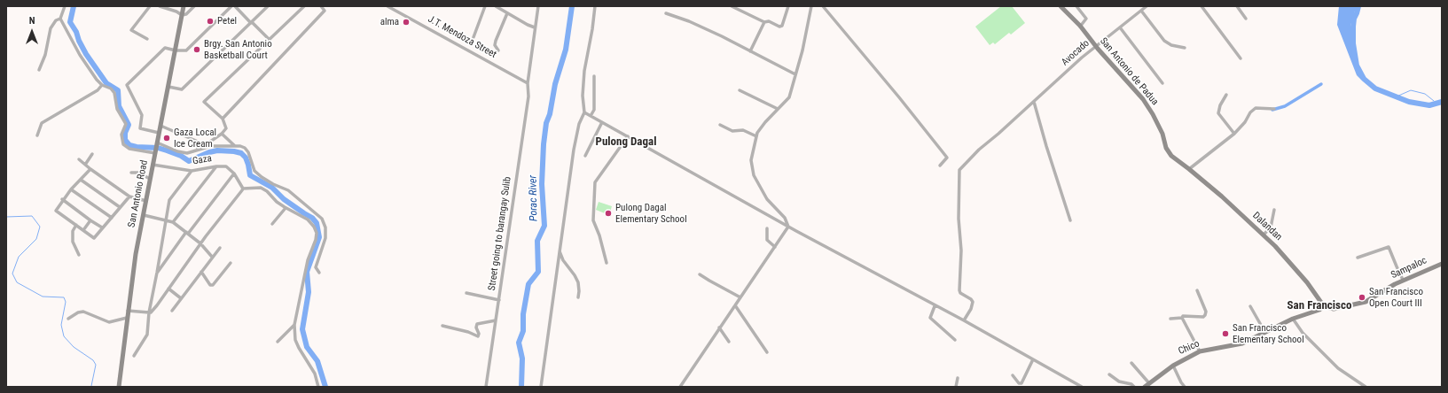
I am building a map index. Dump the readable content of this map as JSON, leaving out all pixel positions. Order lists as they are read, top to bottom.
{
  "streets": {
    "street": [
      "J.T. Mendoza Street",
      "Avocado",
      "San Antonio de Padua",
      "Gaza",
      "San Antonio Road",
      "Dalandan",
      "Street going to barangay Sulib",
      "Sampaloc",
      "Chico"
    ]
  },
  "crossings": [
    ["J.T. Mendoza Street", "Street going to barangay Sulib"],
    ["Avocado", "San Antonio de Padua"],
    ["San Antonio de Padua", "Dalandan"],
    ["Gaza", "San Antonio Road"],
    ["Dalandan", "Sampaloc"],
    ["Dalandan", "Chico"],
    ["Sampaloc", "Chico"]
  ],
  "districts": ["Pulong Dagal", "San Francisco"],
  "water": ["Porac River"],
  "places": [
    "Petel",
    "alma",
    "Brgy. San Antonio Basketball Court",
    "Gaza Local Ice Cream",
    "Pulong Dagal Elementary School",
    "San Francisco Open Court III",
    "San Francisco Elementary School"
  ],
  "north": "top"
}
